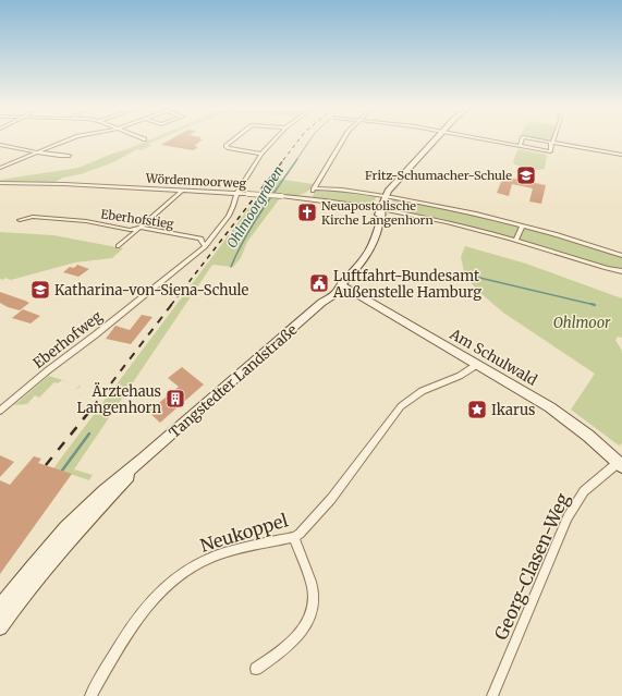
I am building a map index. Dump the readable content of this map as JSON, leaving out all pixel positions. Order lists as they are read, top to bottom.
{
  "streets": {
    "street": [
      "Wördenmoorweg",
      "Eberhofstieg",
      "Eberhofweg",
      "Am Schulwald",
      "Tangstedter Landstraße",
      "Neukoppel",
      "Georg-Clasen-Weg"
    ]
  },
  "crossings": [
    ["Wördenmoorweg", "Eberhofweg"],
    ["Wördenmoorweg", "Tangstedter Landstraße"],
    ["Eberhofstieg", "Eberhofweg"],
    ["Am Schulwald", "Tangstedter Landstraße"],
    ["Am Schulwald", "Neukoppel"],
    ["Am Schulwald", "Georg-Clasen-Weg"]
  ],
  "water": ["Ohlmoorgraben"],
  "parks": ["Ohlmoor"],
  "places": {
    "school or university": ["Fritz-Schumacher-Schule", "Katharina-von-Siena-Schule"],
    "church": ["Neuapostolische Kirche Langenhorn"],
    "public building": ["Luftfahrt-Bundesamt Außenstelle Hamburg"],
    "building": ["Ärztehaus Langenhorn"],
    "place": ["Ikarus"]
  }
}
